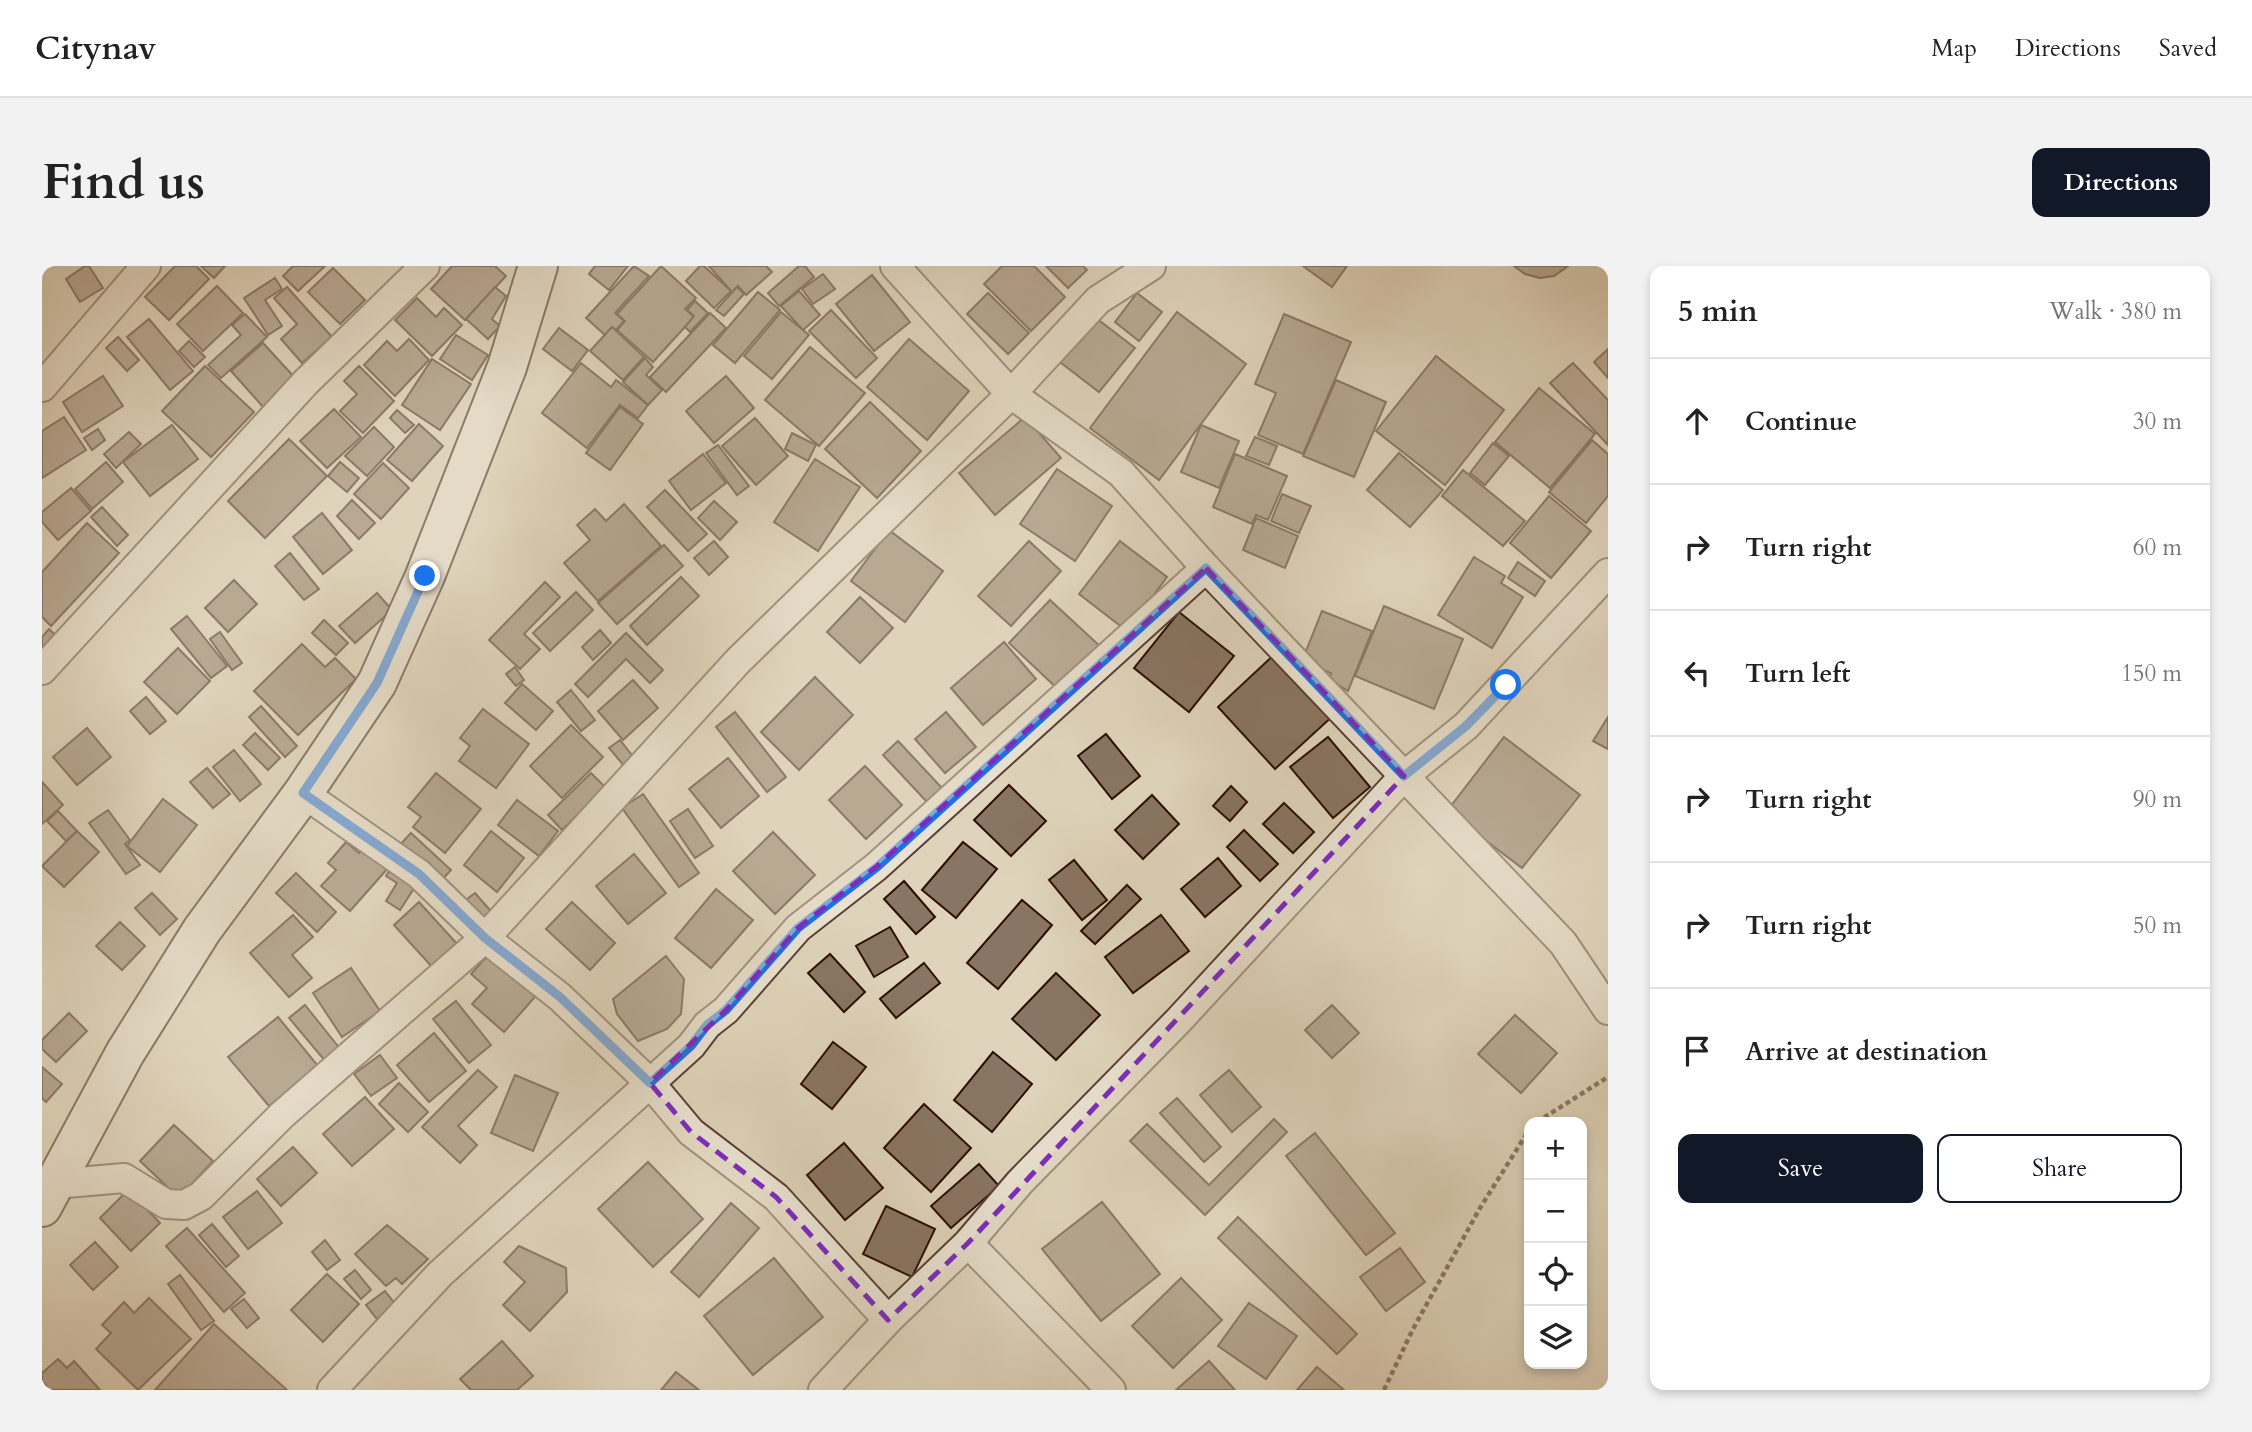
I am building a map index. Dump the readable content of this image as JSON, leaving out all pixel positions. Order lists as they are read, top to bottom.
{
  "page": {
    "header": "Citynav",
    "nav": ["Map", "Directions", "Saved"],
    "buttons": [
      "Directions",
      ["Save", "Share"]
    ],
    "title": "Find us",
    "heading": ["5 min", "Walk · 380 m"],
    "list": [
      ["Continue", "30 m"],
      ["Turn right", "60 m"],
      ["Turn left", "150 m"],
      ["Turn right", "90 m"],
      ["Turn right", "50 m"],
      "Arrive at destination"
    ],
    "map_buttons": ["+", "−"]
  }
}
